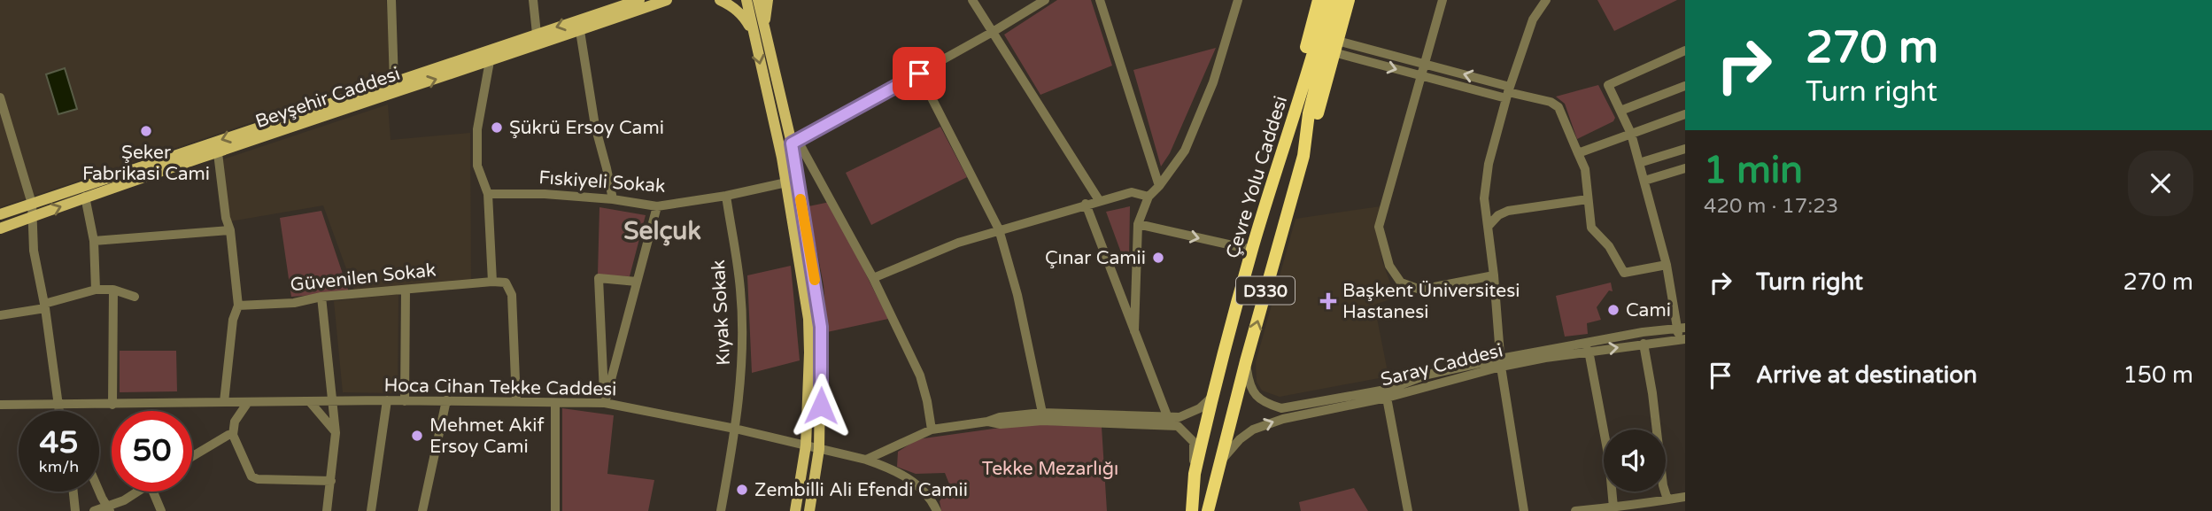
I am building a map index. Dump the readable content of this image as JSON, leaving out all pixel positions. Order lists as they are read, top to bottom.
{
  "streets": {
    "highway": ["Çevre Yolu Caddesi", "D330"],
    "main road": ["Beyşehir Caddesi"],
    "street": [
      "Fıskiyeli Sokak",
      "Güvenilen Sokak",
      "Kıyak Sokak",
      "Saray Caddesi",
      "Hoca Cihan Tekke Caddesi"
    ]
  },
  "crossings": [
    ["Çevre Yolu Caddesi", "D330"],
    ["Çevre Yolu Caddesi", "Saray Caddesi"],
    ["Fıskiyeli Sokak", "Kıyak Sokak"],
    ["Kıyak Sokak", "Hoca Cihan Tekke Caddesi"]
  ],
  "districts": ["Selçuk"],
  "parks": ["Tekke Mezarlığı"],
  "places": {
    "other": [
      "Şükrü Ersoy Cami",
      "Şeker Fabrikasi Cami",
      "Çınar Camii",
      "Cami",
      "Mehmet Akif Ersoy Cami",
      "Zembilli Ali Efendi Camii"
    ],
    "health": ["Başkent Üniversitesi Hastanesi"]
  },
  "page": {
    "turn": ["270 m", "Turn right"],
    "heading": ["1 min", "420 m · 17:23"],
    "list": [
      {
        "name": "Turn right",
        "value": "270 m"
      },
      {
        "name": "Arrive at destination",
        "value": "150 m"
      }
    ],
    "speed": "45 km/h",
    "limit": "50"
  }
}
